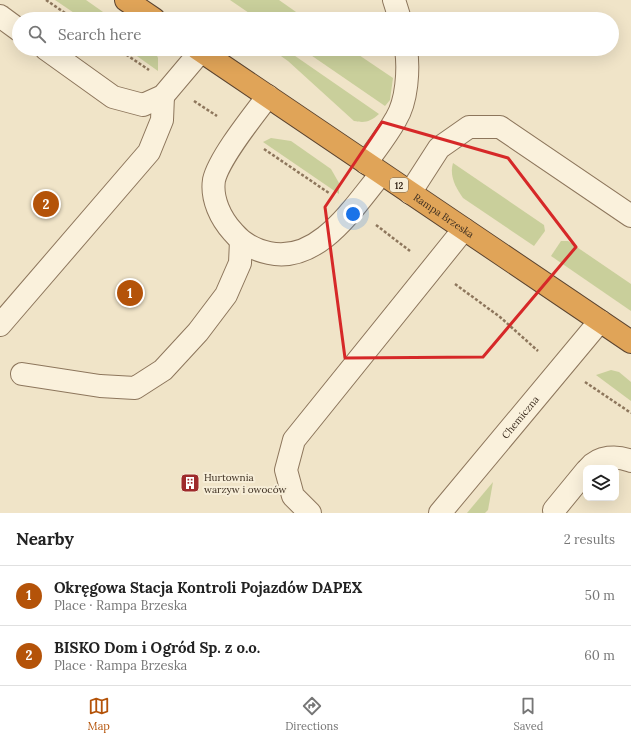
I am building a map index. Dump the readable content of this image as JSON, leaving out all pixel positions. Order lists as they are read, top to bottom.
{
  "streets": {
    "highway": ["12", "Rampa Brzeska"],
    "street": ["Chemiczna"]
  },
  "crossings": [
    ["Rampa Brzeska", "Chemiczna"]
  ],
  "places": {
    "building": ["Hurtownia warzyw i owoców"]
  },
  "page": {
    "search": "Search here",
    "pins": ["2", "1"],
    "heading": ["Nearby", "2 results"],
    "list": [
      {
        "mark": "1",
        "name": "Okręgowa Stacja Kontroli Pojazdów DAPEX",
        "note": "Place · Rampa Brzeska",
        "value": "50 m"
      },
      {
        "mark": "2",
        "name": "BISKO Dom i Ogród Sp. z o.o.",
        "note": "Place · Rampa Brzeska",
        "value": "60 m"
      }
    ],
    "nav": ["Map", "Directions", "Saved"]
  }
}
